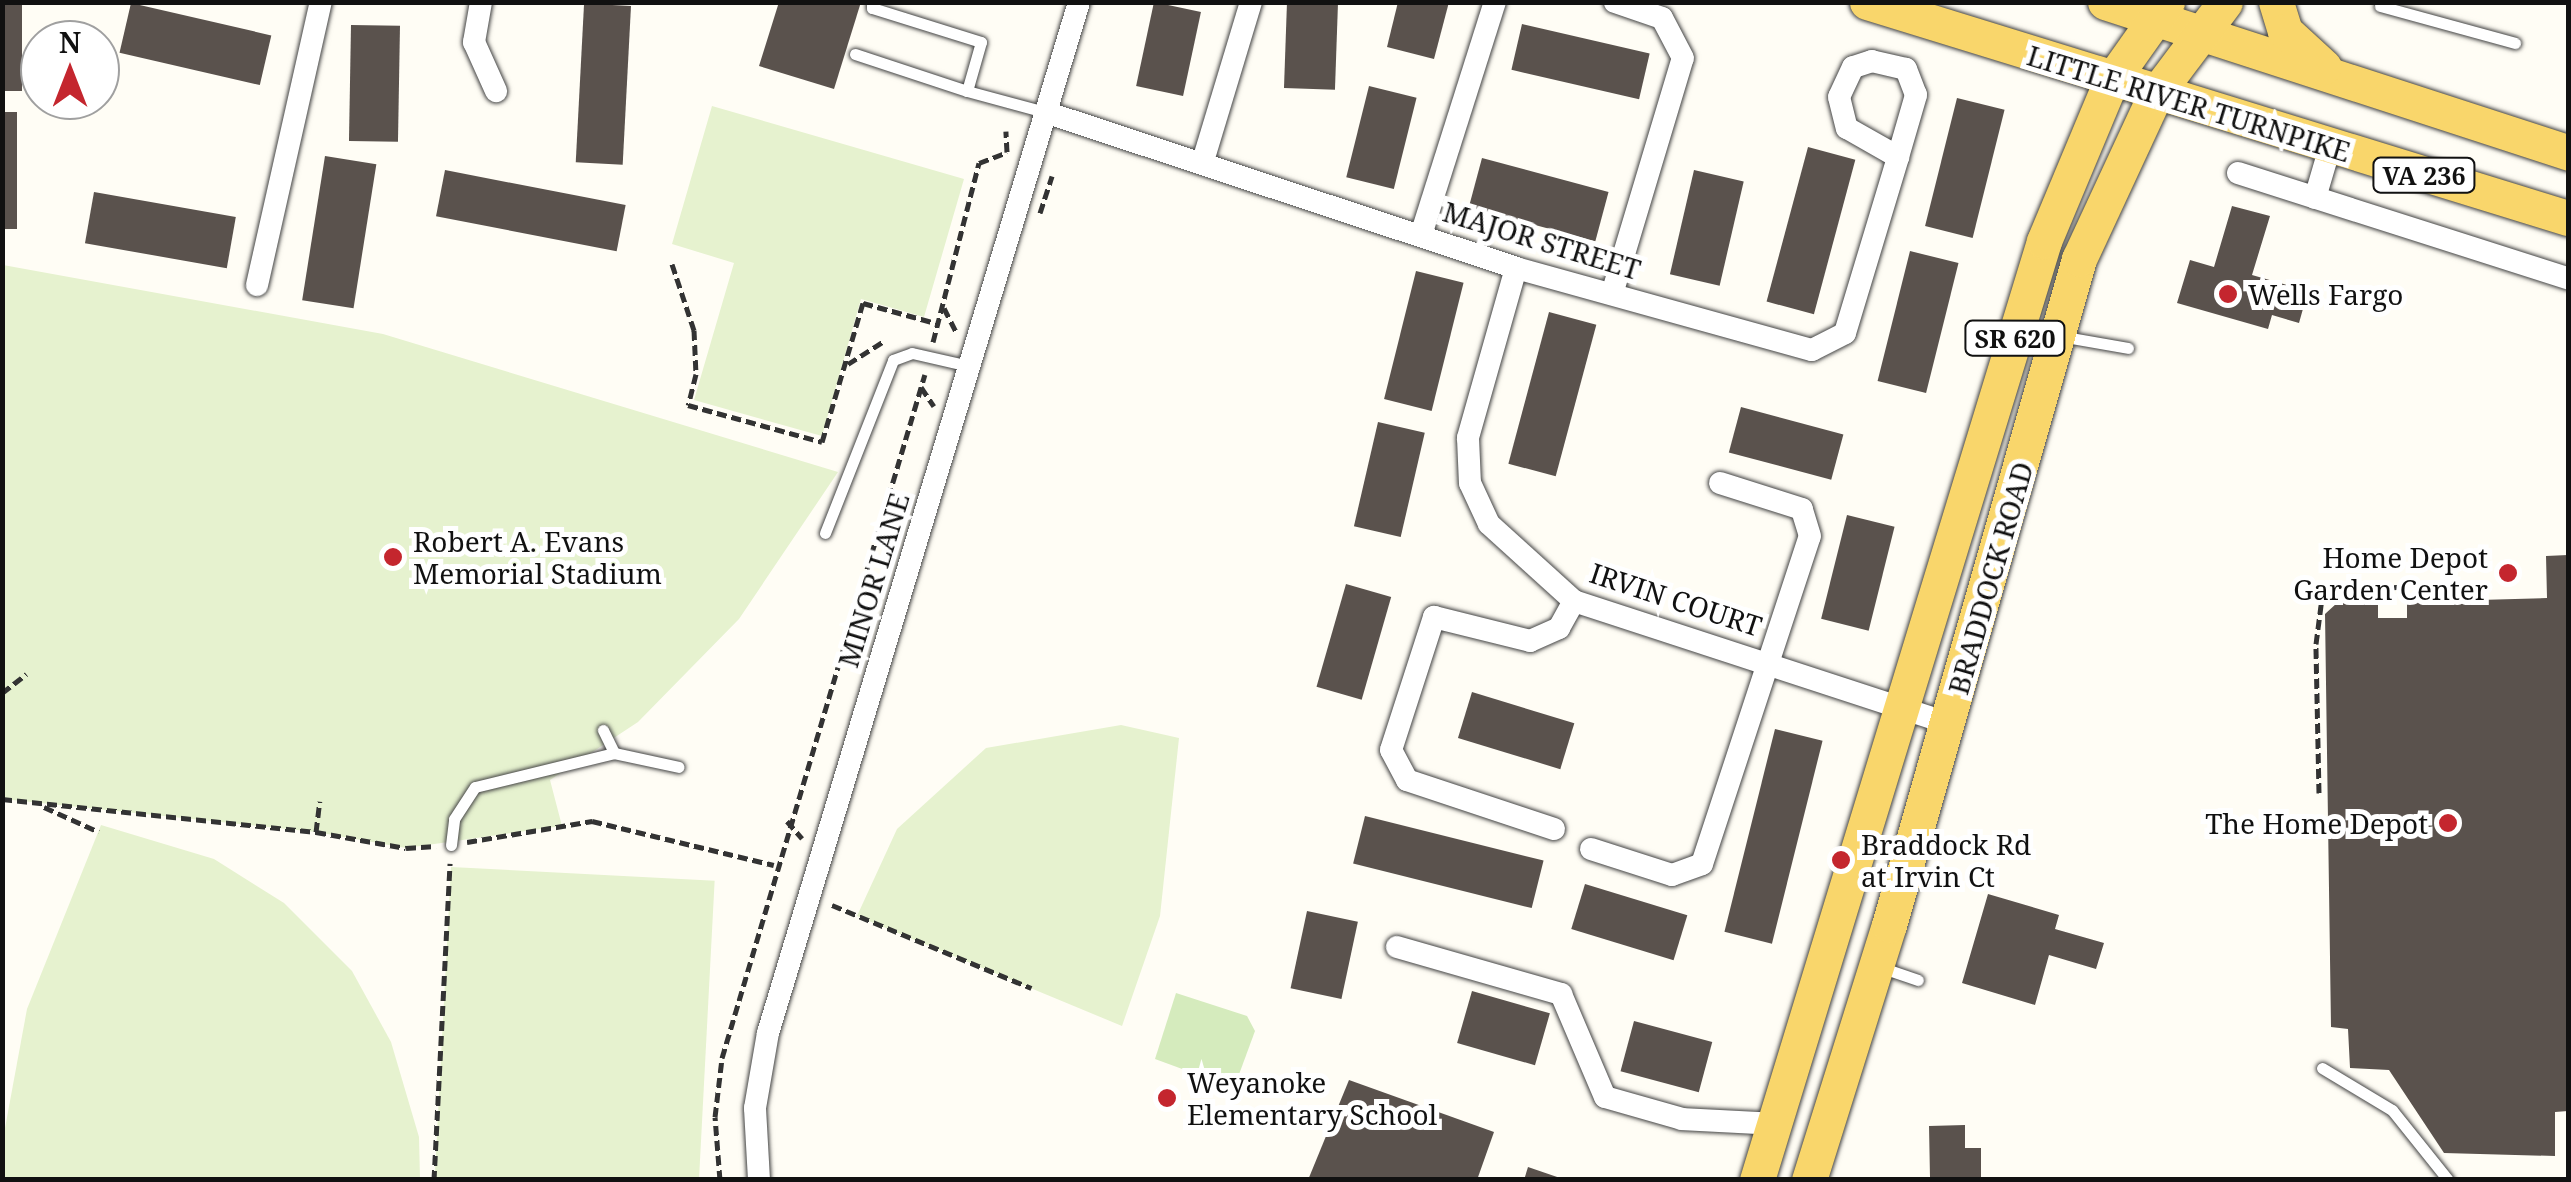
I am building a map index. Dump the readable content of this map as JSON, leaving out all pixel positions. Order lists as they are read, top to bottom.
{
  "streets": {
    "main road": [
      "LITTLE RIVER TURNPIKE",
      "VA 236",
      "SR 620",
      "BRADDOCK ROAD"
    ],
    "street": ["MAJOR STREET", "MINOR LANE", "IRVIN COURT"]
  },
  "crossings": [
    ["LITTLE RIVER TURNPIKE", "BRADDOCK ROAD"],
    ["VA 236", "BRADDOCK ROAD"],
    ["MAJOR STREET", "MINOR LANE"],
    ["MAJOR STREET", "IRVIN COURT"],
    ["BRADDOCK ROAD", "IRVIN COURT"]
  ],
  "places": [
    "Wells Fargo",
    "Robert A. Evans Memorial Stadium",
    "Home Depot Garden Center",
    "The Home Depot",
    "Braddock Rd at Irvin Ct",
    "Weyanoke Elementary School"
  ],
  "north": "top"
}
